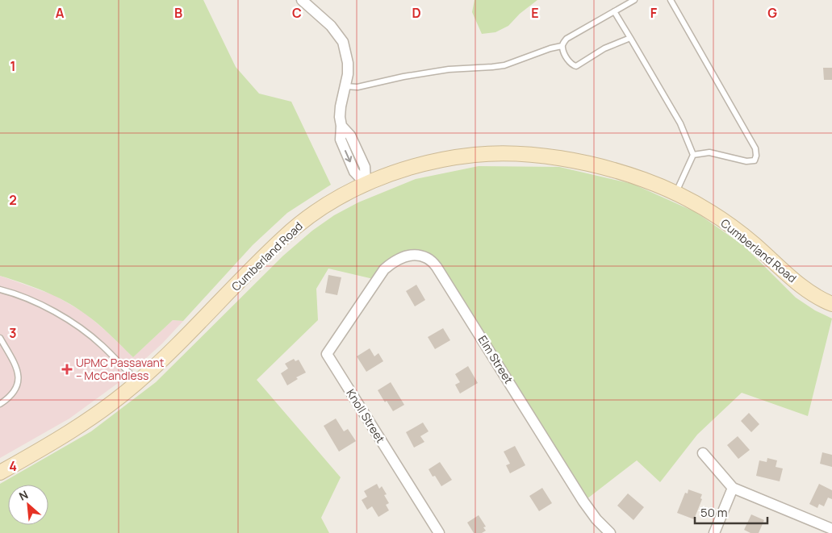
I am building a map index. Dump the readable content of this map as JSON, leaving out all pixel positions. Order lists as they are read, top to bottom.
{
  "streets": {
    "street": ["Cumberland Road", "Elm Street", "Knoll Street"]
  },
  "crossings": [
    ["Elm Street", "Knoll Street"]
  ],
  "places": {
    "health": ["UPMC Passavant – McCandless"]
  },
  "scale_bar": "50 m",
  "north": "top left",
  "grid": {
    "columns": [
      "A",
      "B",
      "C",
      "D",
      "E",
      "F",
      "G"
    ],
    "rows": [
      "1",
      "2",
      "3",
      "4"
    ]
  }
}
